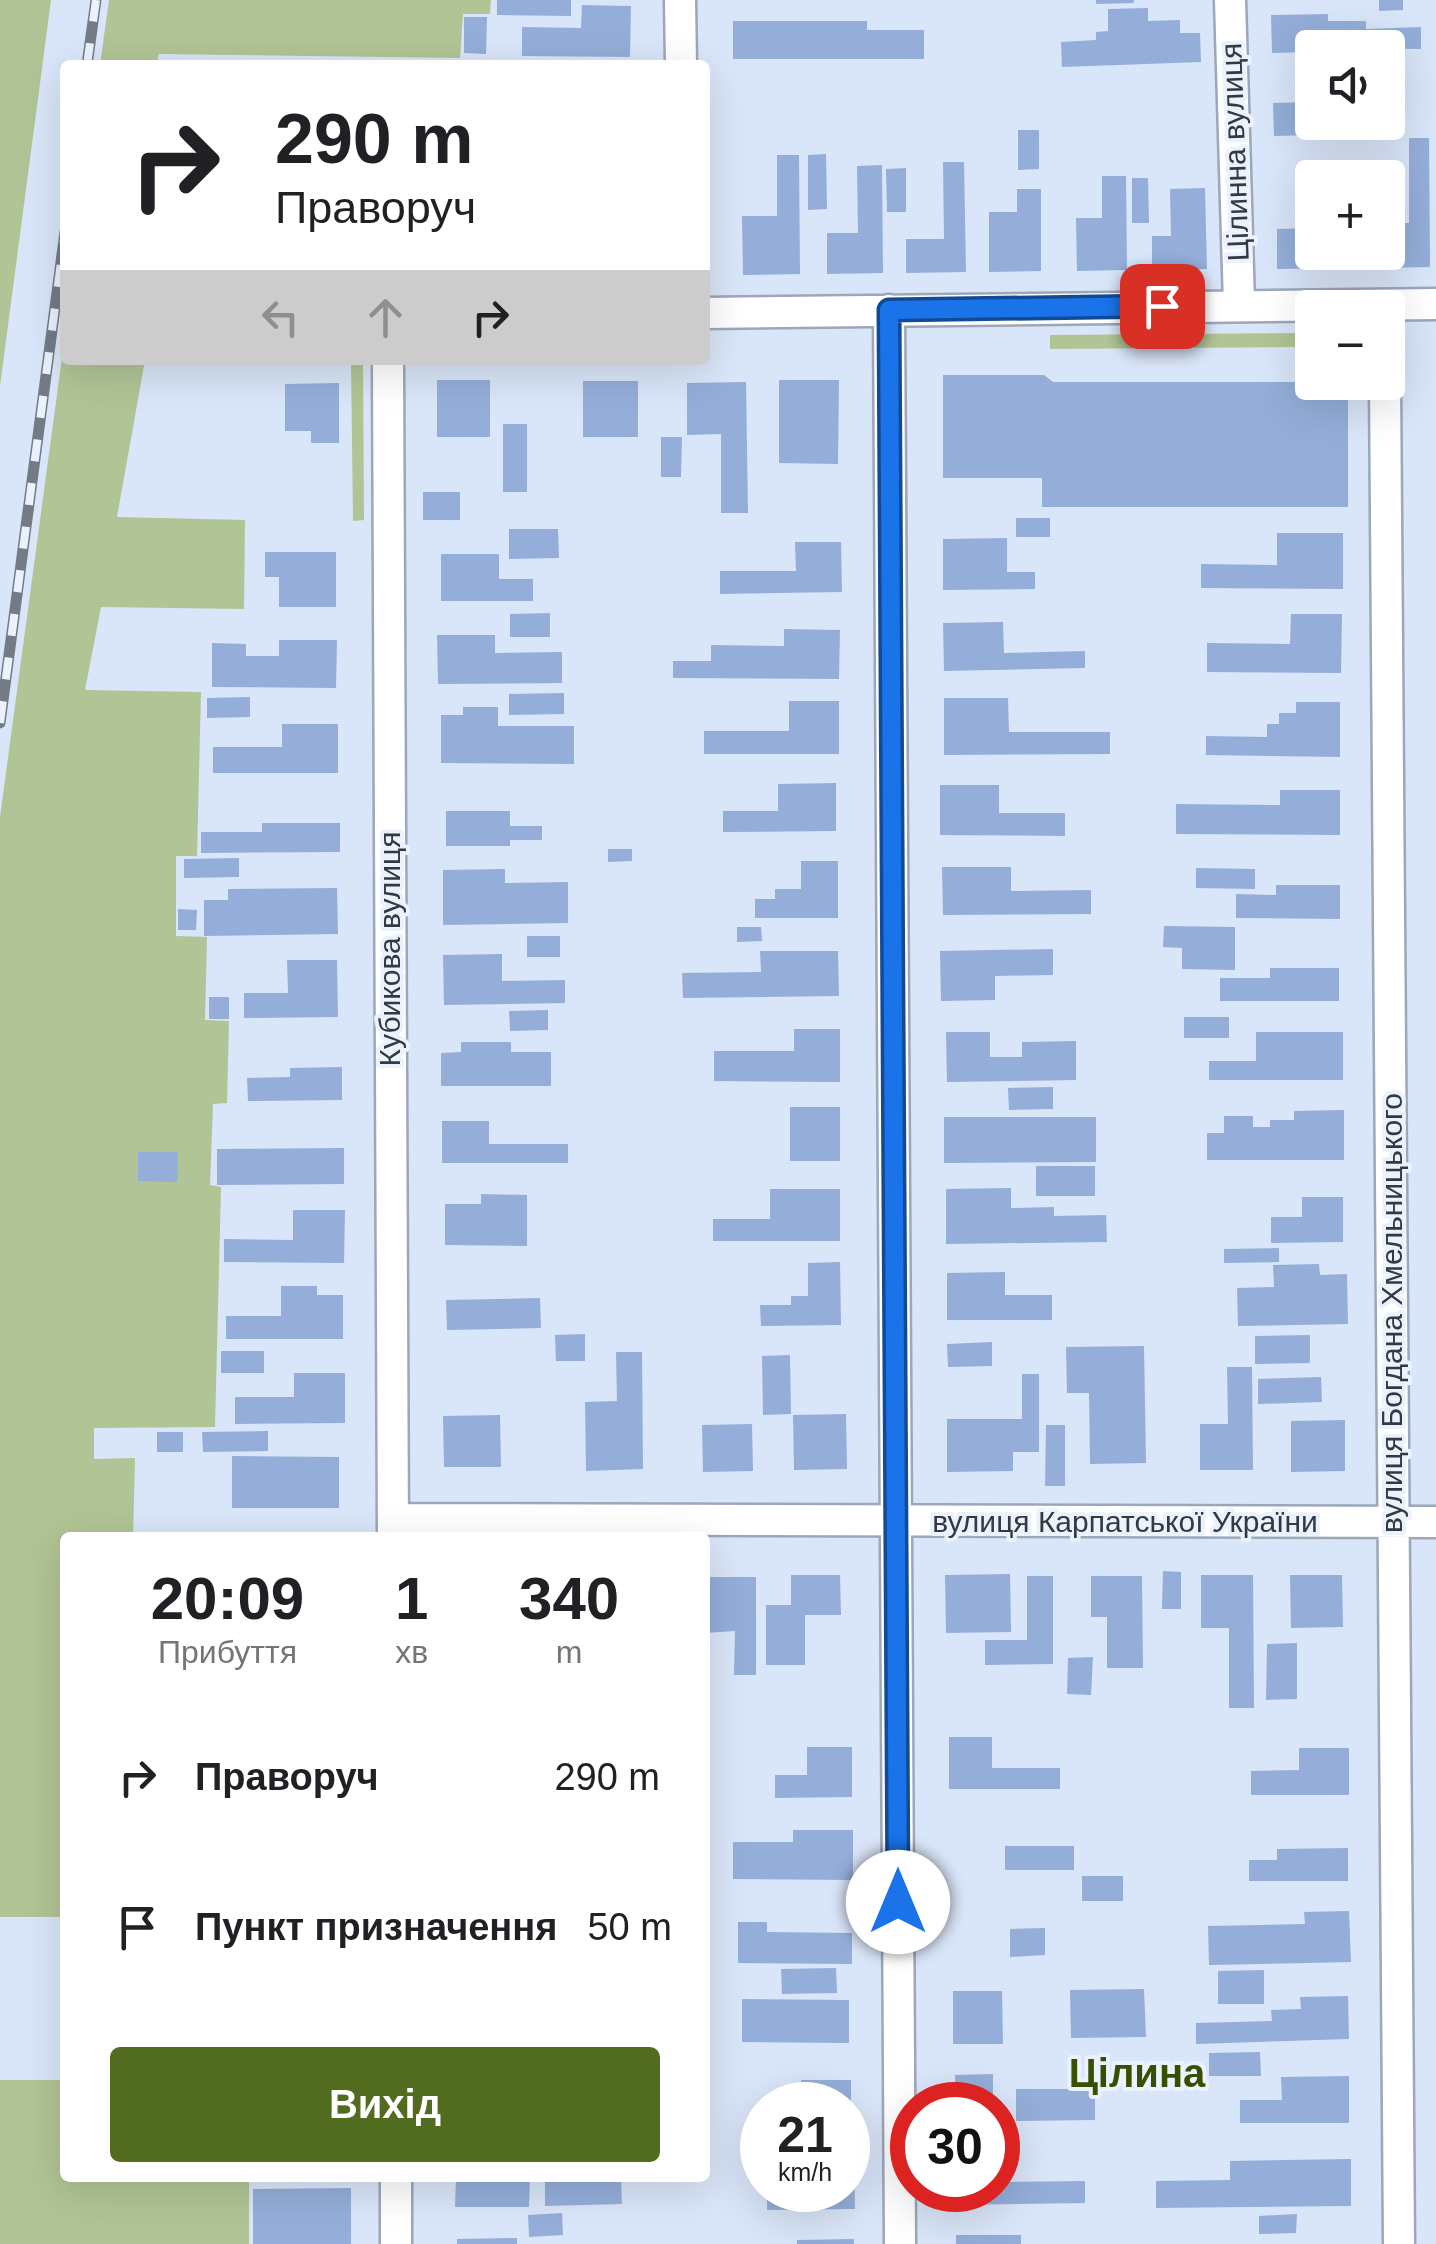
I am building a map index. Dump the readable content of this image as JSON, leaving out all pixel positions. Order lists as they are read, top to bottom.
{
  "streets": {
    "street": [
      "Цілинна вулиця",
      "Кубикова вулиця",
      "вулиця Богдана Хмельницького",
      "вулиця Карпатської України"
    ]
  },
  "crossings": [
    ["Кубикова вулиця", "вулиця Карпатської України"],
    ["вулиця Богдана Хмельницького", "вулиця Карпатської України"]
  ],
  "districts": ["Цілина"],
  "page": {
    "map_buttons": ["+", "−"],
    "turn": ["290 m", "Праворуч"],
    "eta": [
      "20:09",
      "Прибуття",
      "1",
      "хв",
      "340",
      "m"
    ],
    "list": [
      {
        "name": "Праворуч",
        "value": "290 m"
      },
      {
        "name": "Пункт призначення",
        "value": "50 m"
      }
    ],
    "buttons": "Вихід",
    "speed": "21 km/h",
    "limit": "30"
  }
}
